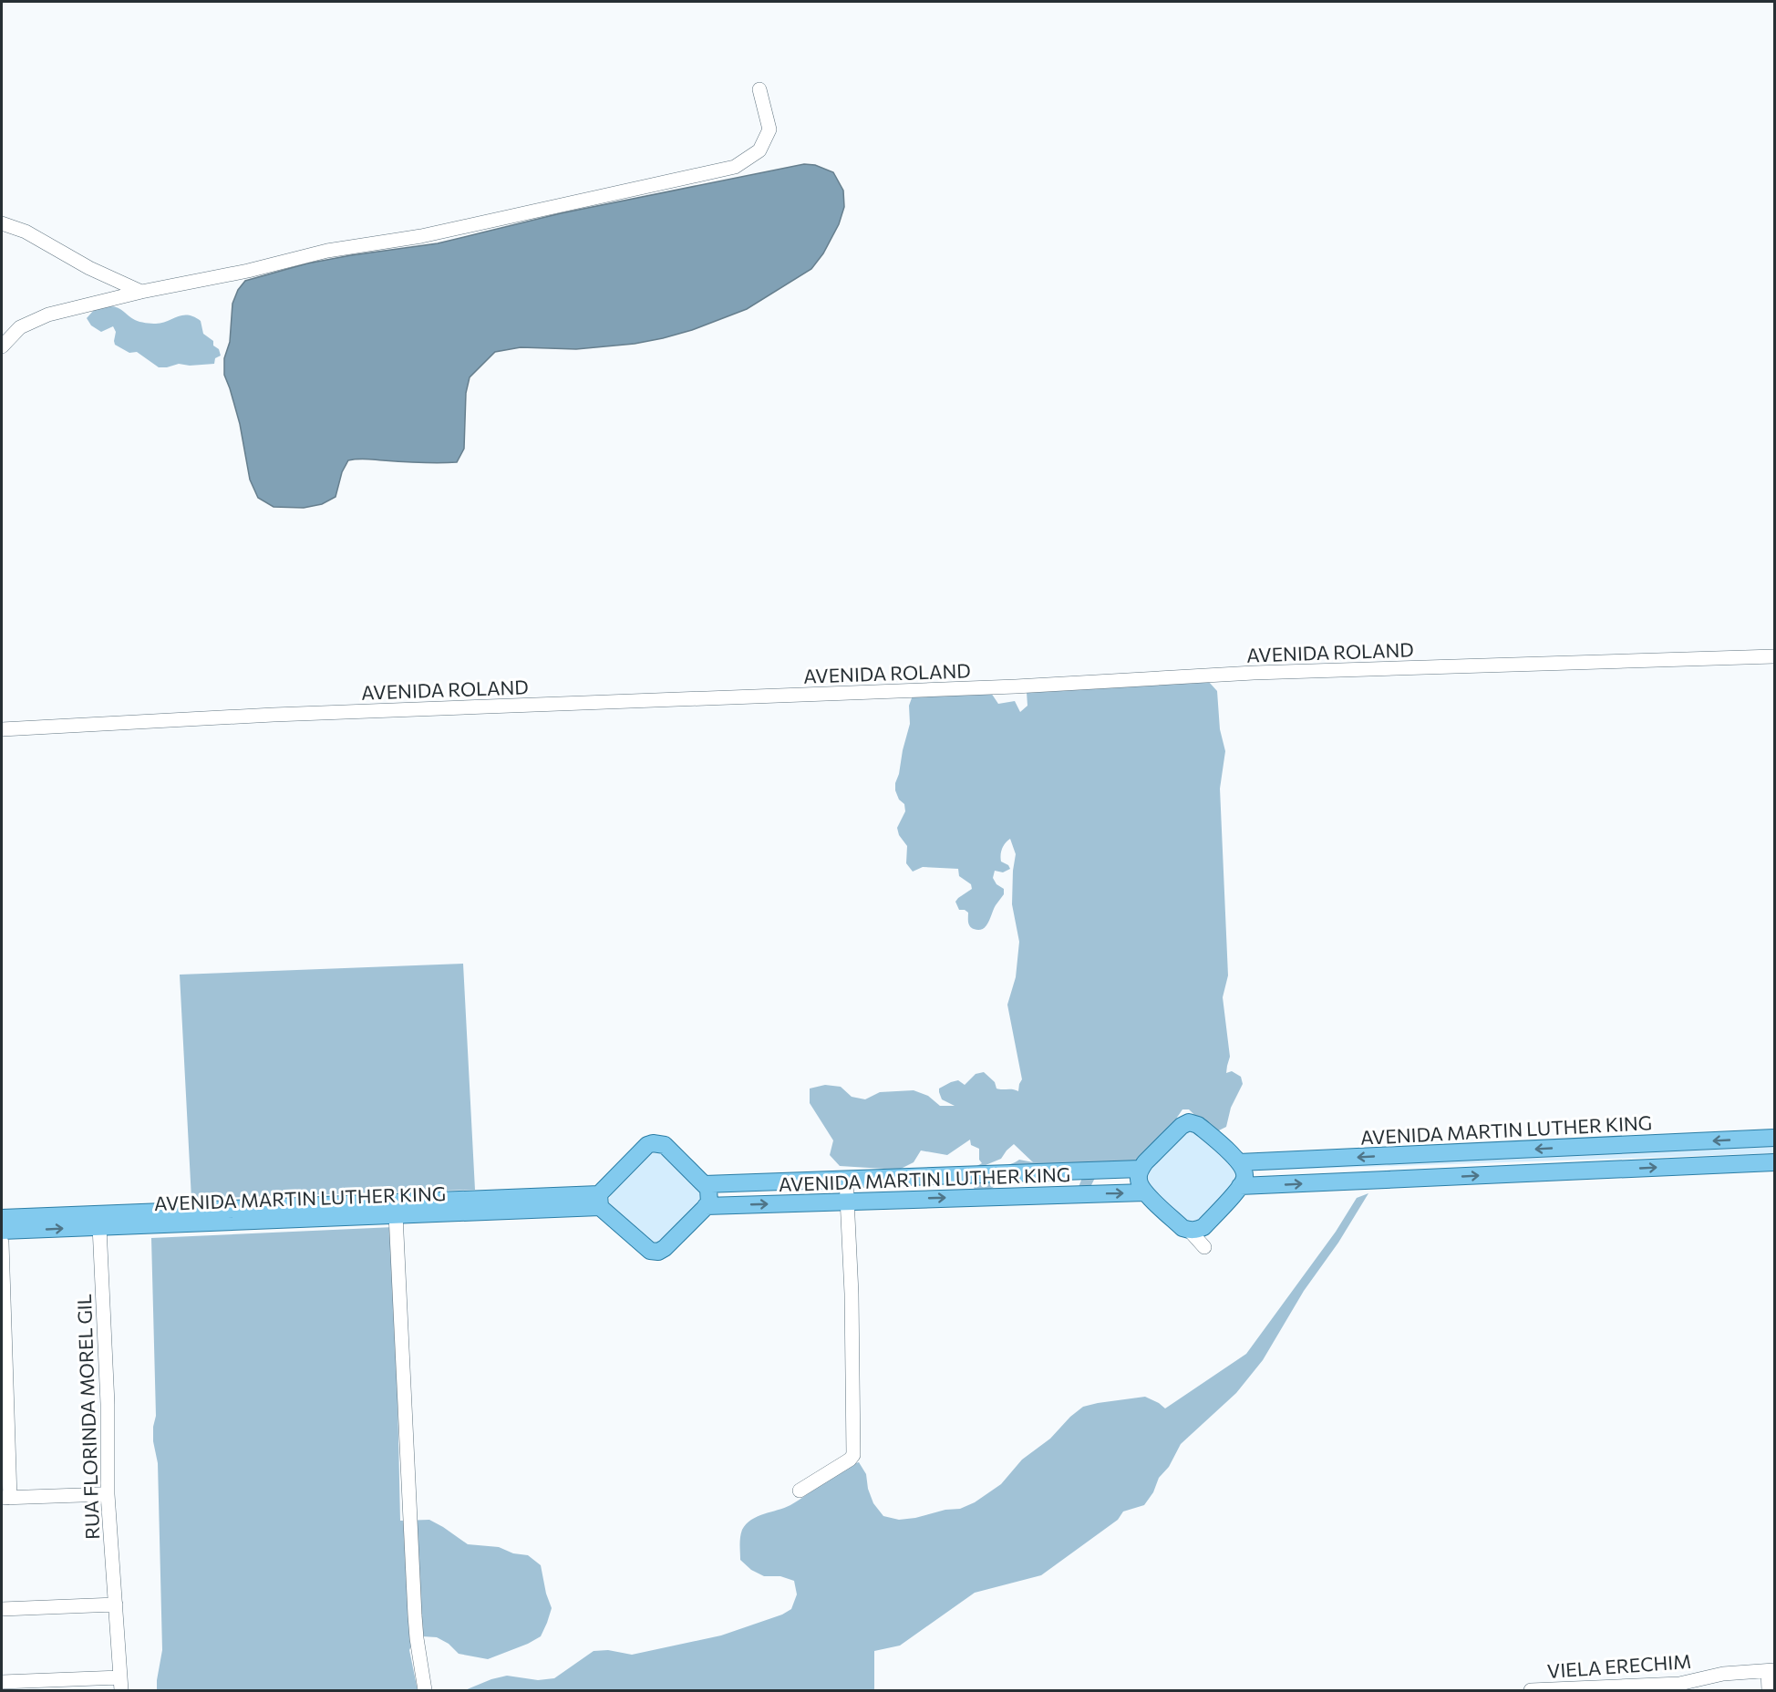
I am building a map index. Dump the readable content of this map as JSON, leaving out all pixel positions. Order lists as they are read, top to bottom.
{
  "streets": {
    "main road": ["AVENIDA MARTIN LUTHER KING"],
    "street": ["AVENIDA ROLAND", "RUA FLORINDA MOREL GIL", "VIELA ERECHIM"]
  },
  "crossings": [
    ["AVENIDA MARTIN LUTHER KING", "RUA FLORINDA MOREL GIL"]
  ]
}
